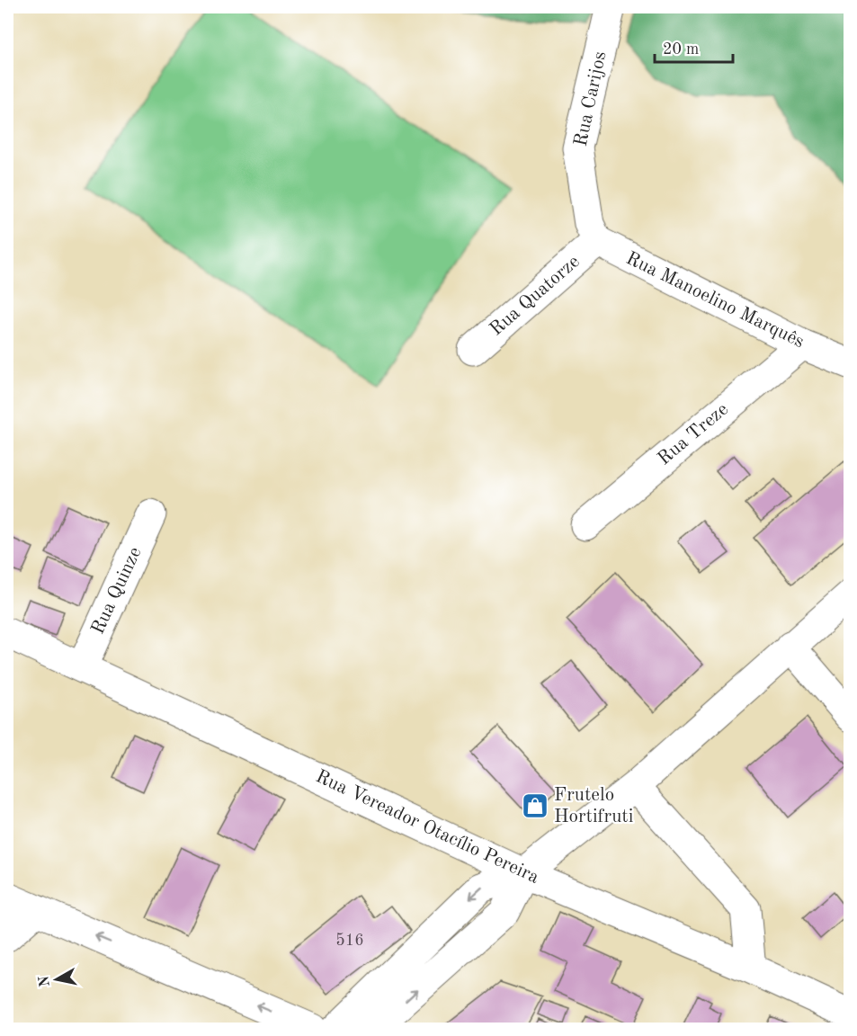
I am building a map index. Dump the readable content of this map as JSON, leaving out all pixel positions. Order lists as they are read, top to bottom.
{
  "streets": {
    "street": [
      "Rua Carijos",
      "Rua Quatorze",
      "Rua Manoelino Marquês",
      "Rua Treze",
      "Rua Quinze",
      "Rua Vereador Otacílio Pereira"
    ]
  },
  "crossings": [
    ["Rua Carijos", "Rua Quatorze"],
    ["Rua Carijos", "Rua Manoelino Marquês"],
    ["Rua Quatorze", "Rua Manoelino Marquês"],
    ["Rua Manoelino Marquês", "Rua Treze"],
    ["Rua Quinze", "Rua Vereador Otacílio Pereira"]
  ],
  "places": {
    "shop": ["Frutelo Hortifruti"]
  },
  "house_numbers": ["516"],
  "scale_bar": "20 m",
  "north": "left"
}
